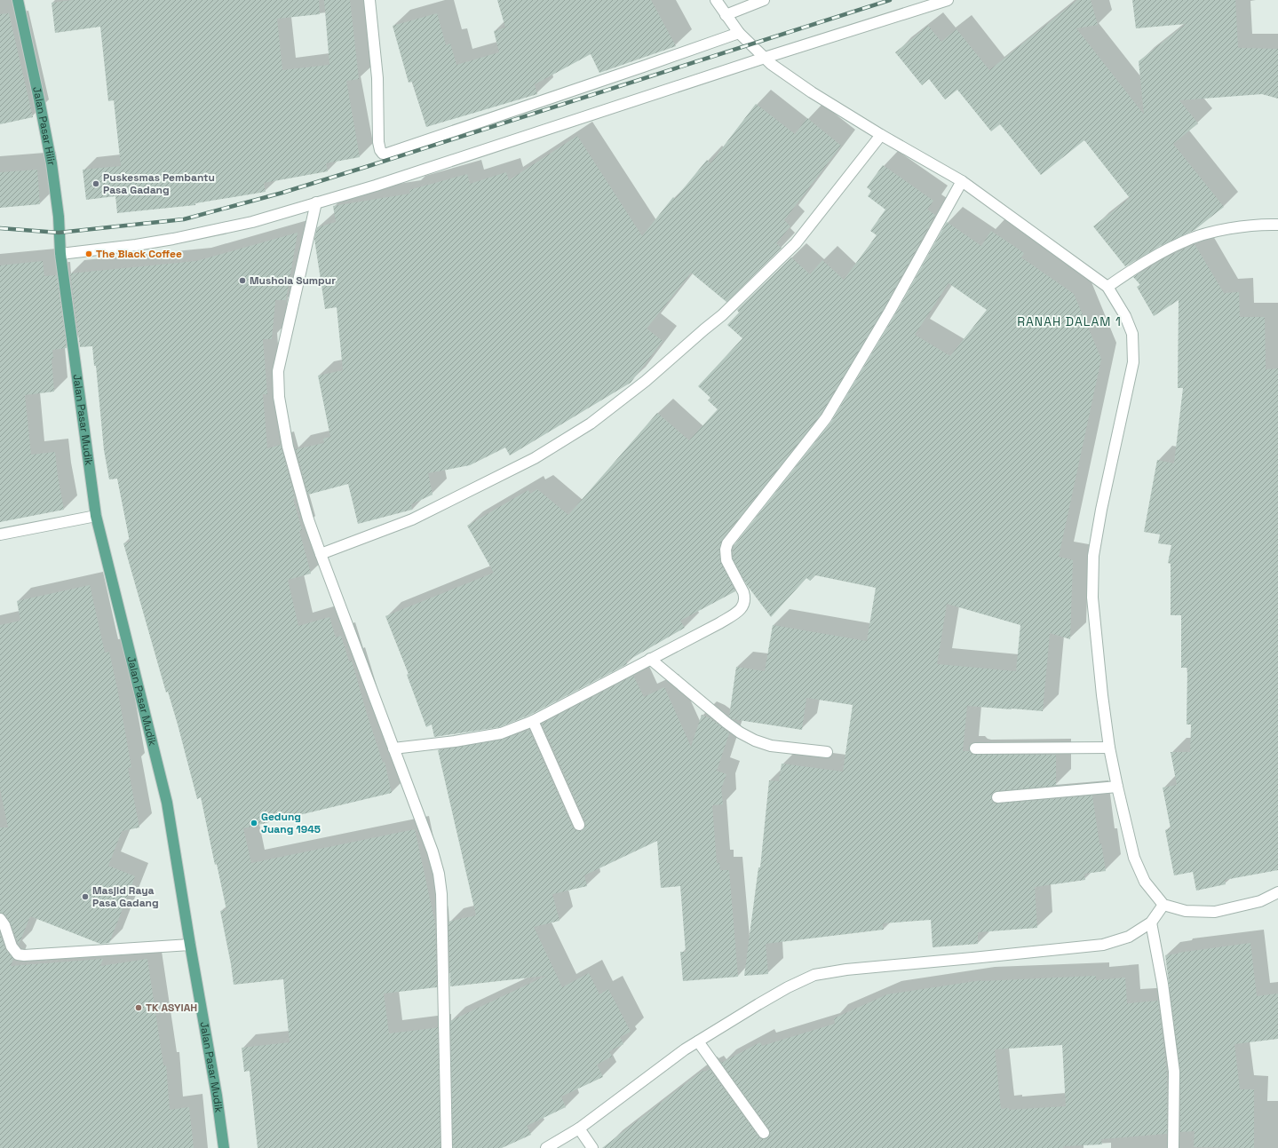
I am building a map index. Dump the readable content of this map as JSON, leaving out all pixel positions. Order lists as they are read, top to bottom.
{
  "streets": {
    "main road": ["Jalan Pasar Hilir", "Jalan Pasar Mudik"]
  },
  "crossings": [
    ["Jalan Pasar Hilir", "Jalan Pasar Mudik"]
  ],
  "districts": ["RANAH DALAM 1"],
  "places": [
    "Puskesmas Pembantu Pasa Gadang",
    "The Black Coffee",
    "Mushola Sumpur",
    "Gedung Juang 1945",
    "Masjid Raya Pasa Gadang",
    "TK ASYIAH"
  ]
}
